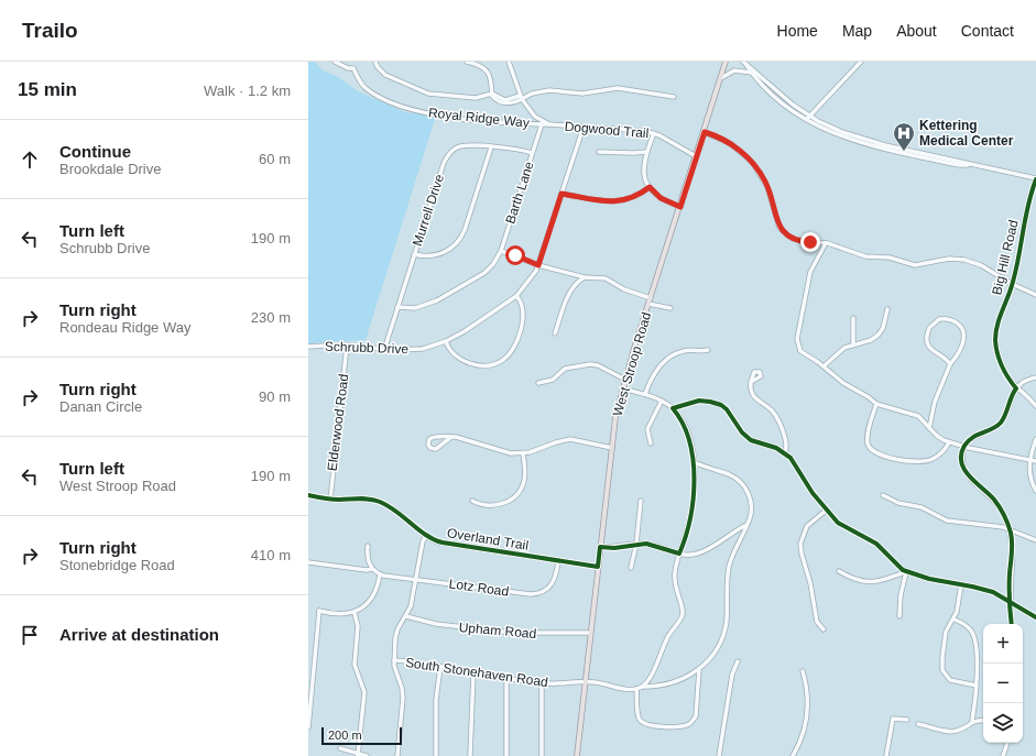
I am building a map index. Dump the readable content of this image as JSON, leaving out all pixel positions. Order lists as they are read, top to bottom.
{
  "streets": {
    "main road": ["West Stroop Road"],
    "street": [
      "Royal Ridge Way",
      "Dogwood Trail",
      "Barth Lane",
      "Murrell Drive",
      "Big Hill Road",
      "Schrubb Drive",
      "Elderwood Road",
      "Overland Trail",
      "Lotz Road",
      "Upham Road",
      "South Stonehaven Road"
    ]
  },
  "crossings": [
    ["Royal Ridge Way", "Dogwood Trail"],
    ["Royal Ridge Way", "Barth Lane"],
    ["Dogwood Trail", "Schrubb Drive"],
    ["Dogwood Trail", "West Stroop Road"],
    ["Barth Lane", "Murrell Drive"],
    ["Murrell Drive", "Schrubb Drive"],
    ["Schrubb Drive", "Elderwood Road"],
    ["West Stroop Road", "Overland Trail"],
    ["West Stroop Road", "Upham Road"],
    ["West Stroop Road", "South Stonehaven Road"],
    ["Elderwood Road", "Overland Trail"],
    ["Overland Trail", "Lotz Road"]
  ],
  "places": {
    "hospital": ["Kettering Medical Center"]
  },
  "scale_bar": "200 m",
  "page": {
    "header": "Trailo",
    "nav": [
      "Home",
      "Map",
      "About",
      "Contact"
    ],
    "heading": ["15 min", "Walk · 1.2 km"],
    "list": [
      ["Continue", "Brookdale Drive", "60 m"],
      ["Turn left", "Schrubb Drive", "190 m"],
      ["Turn right", "Rondeau Ridge Way", "230 m"],
      ["Turn right", "Danan Circle", "90 m"],
      ["Turn left", "West Stroop Road", "190 m"],
      ["Turn right", "Stonebridge Road", "410 m"],
      "Arrive at destination"
    ],
    "map_buttons": ["+", "−"],
    "scale": "200 m"
  }
}
